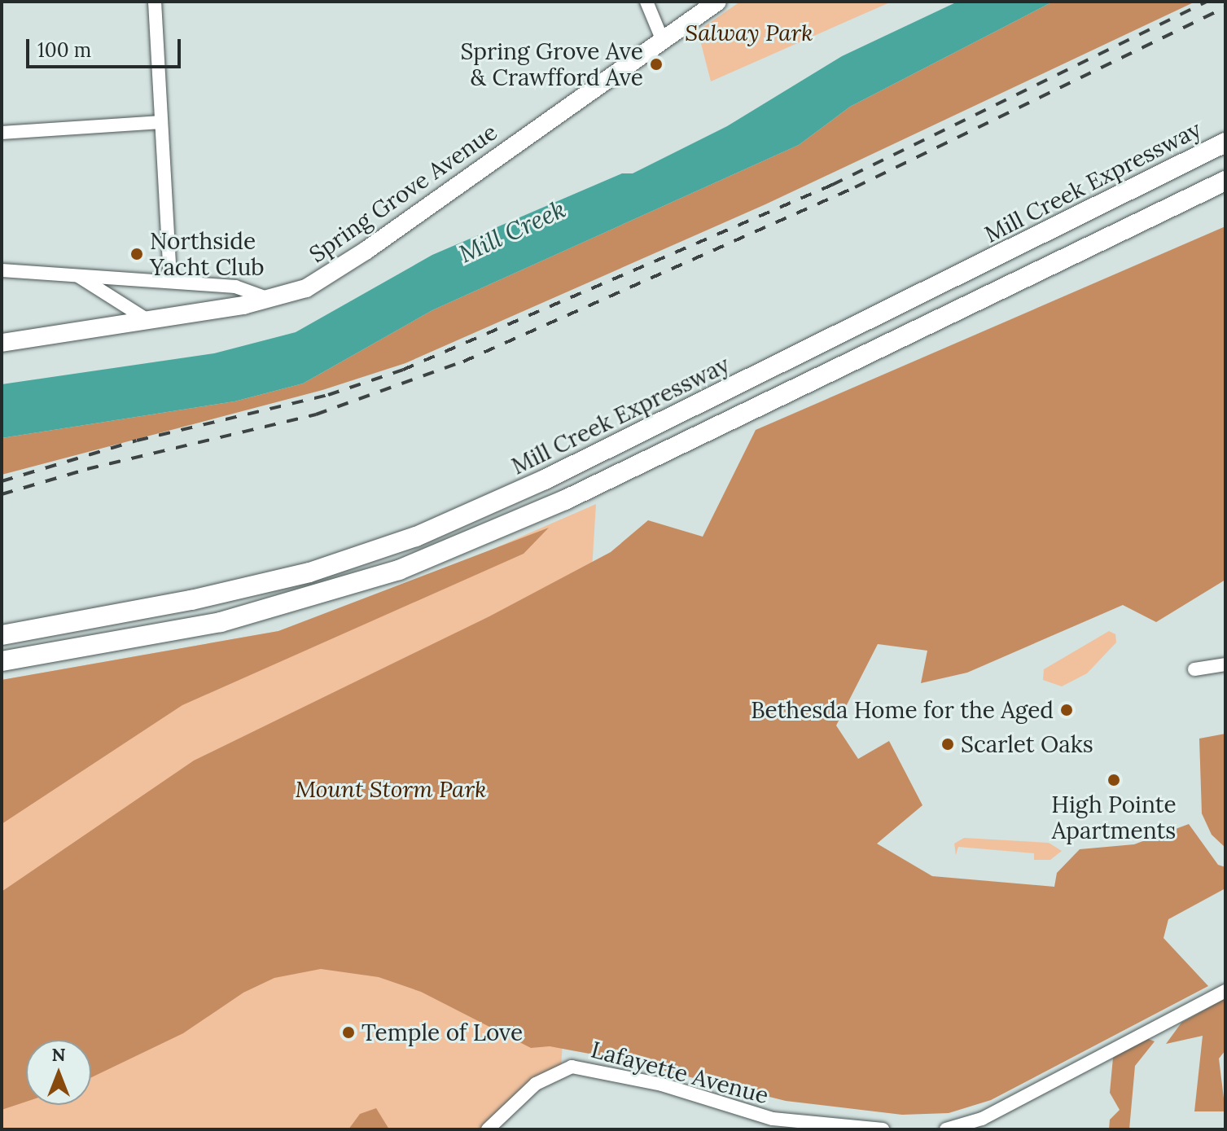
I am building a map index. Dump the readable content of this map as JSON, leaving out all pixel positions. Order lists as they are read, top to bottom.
{
  "streets": {
    "highway": ["Mill Creek Expressway"],
    "main road": ["Spring Grove Avenue"],
    "street": ["Lafayette Avenue"]
  },
  "water": ["Mill Creek"],
  "parks": ["Salway Park", "Mount Storm Park"],
  "places": [
    "Spring Grove Ave & Crawfford Ave",
    "Northside Yacht Club",
    "Bethesda Home for the Aged",
    "Scarlet Oaks",
    "High Pointe Apartments",
    "Temple of Love"
  ],
  "scale_bar": "100 m",
  "north": "top"
}
